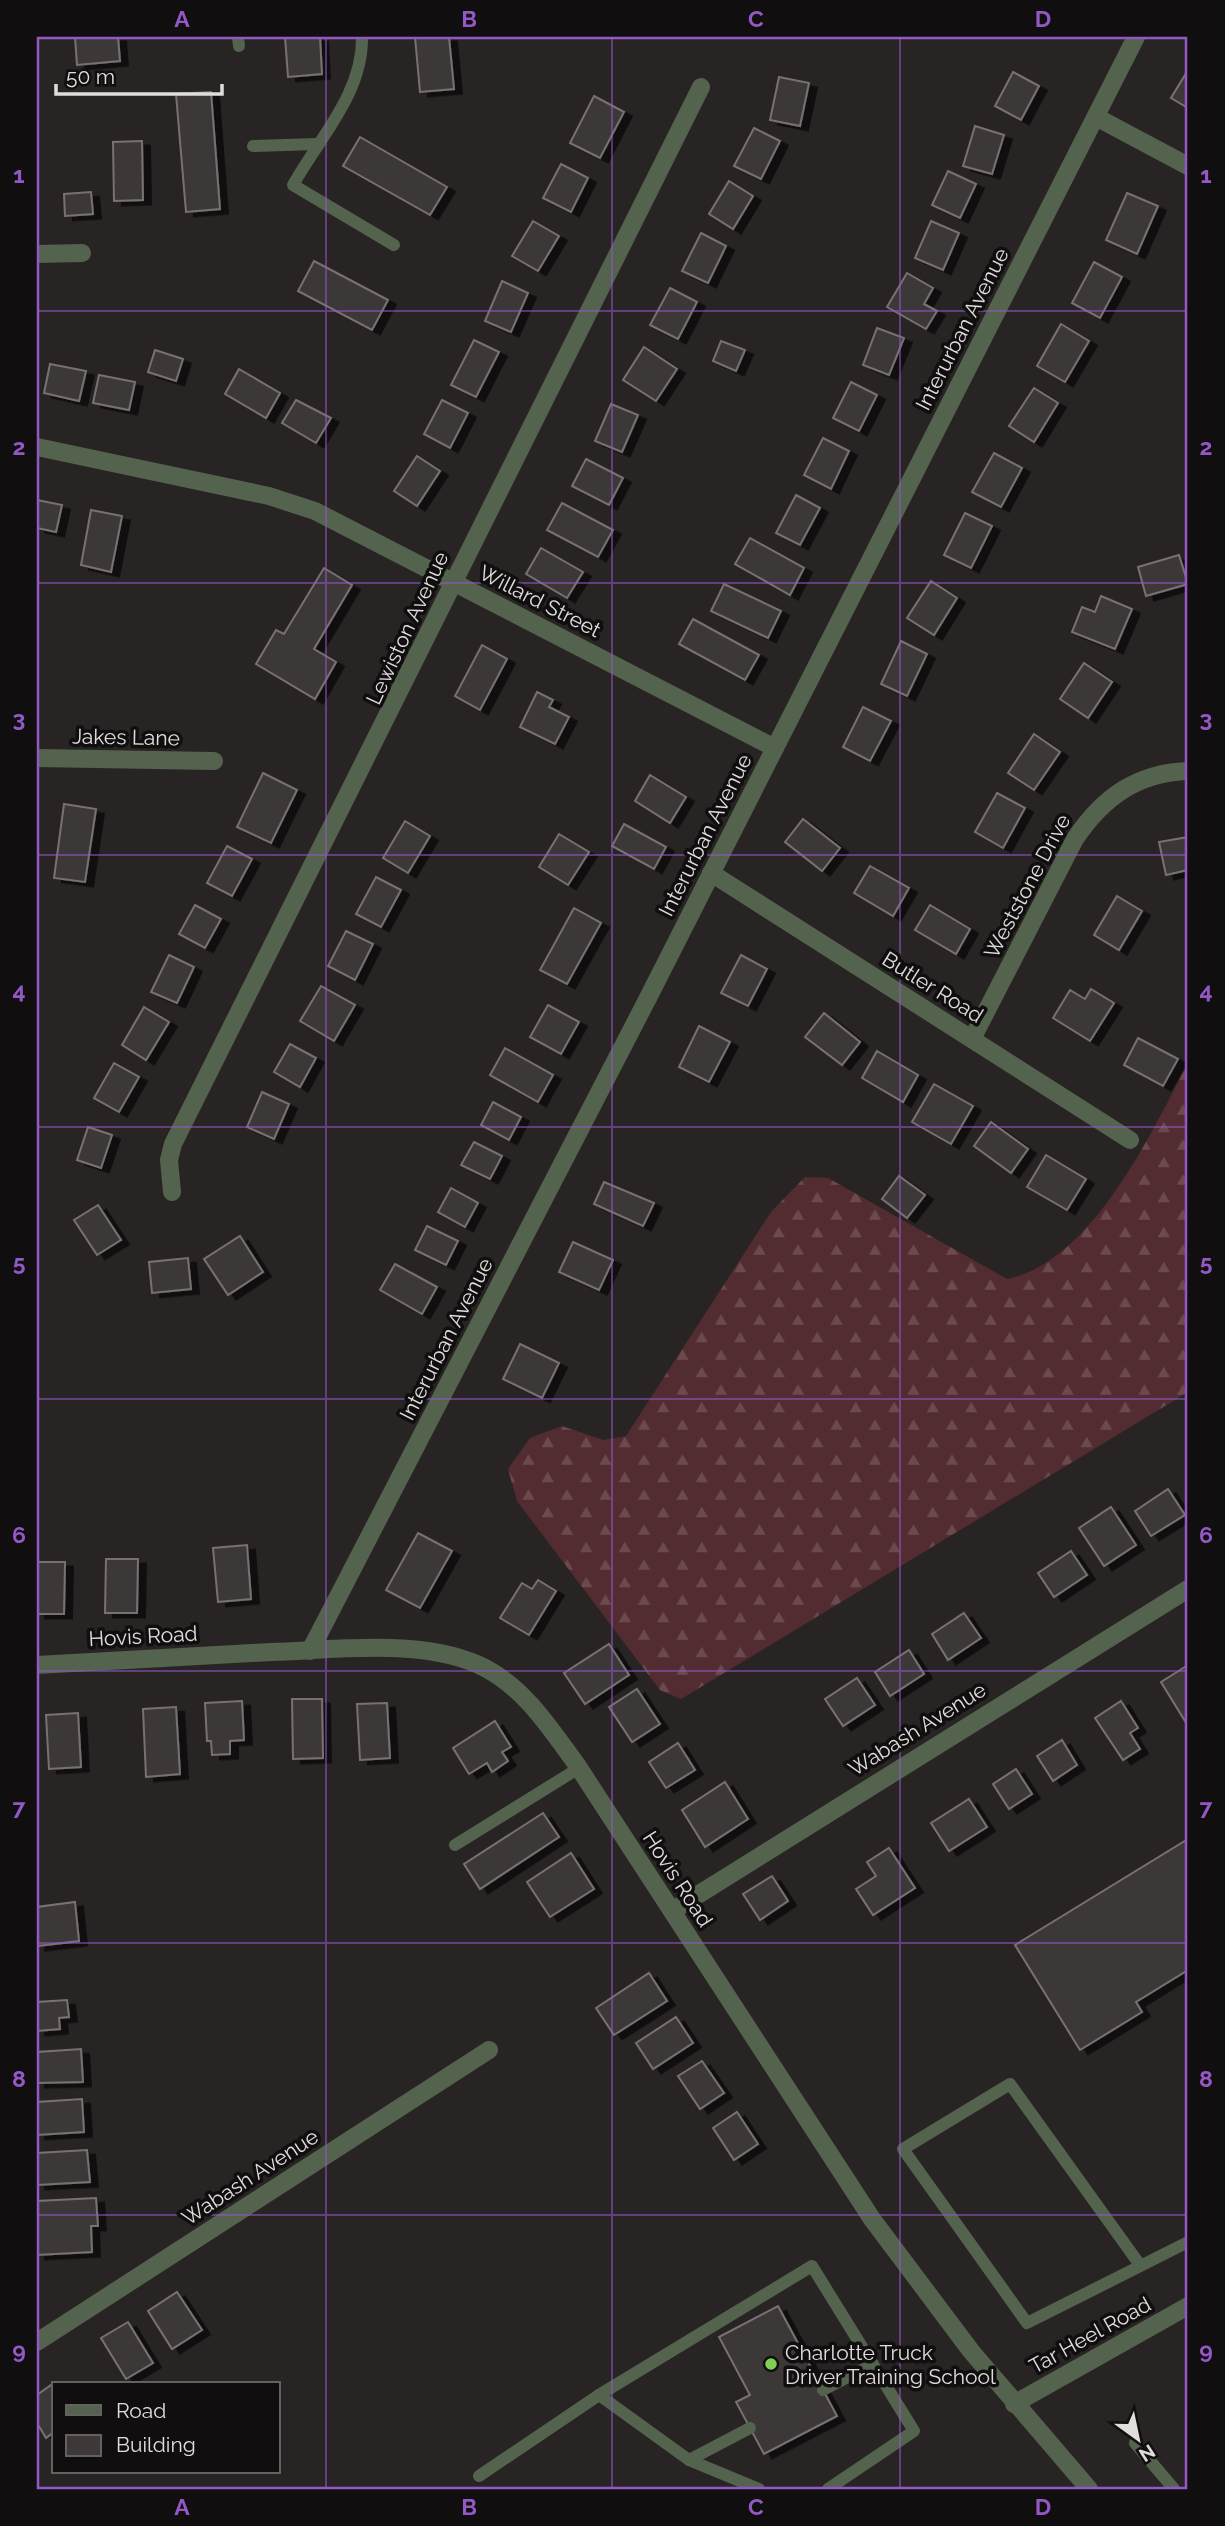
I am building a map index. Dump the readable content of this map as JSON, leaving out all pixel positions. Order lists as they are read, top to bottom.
{
  "streets": {
    "street": [
      "Interurban Avenue",
      "Willard Street",
      "Lewiston Avenue",
      "Jakes Lane",
      "Weststone Drive",
      "Butler Road",
      "Hovis Road",
      "Wabash Avenue",
      "Tar Heel Road"
    ]
  },
  "crossings": [
    ["Interurban Avenue", "Willard Street"],
    ["Interurban Avenue", "Butler Road"],
    ["Interurban Avenue", "Hovis Road"],
    ["Willard Street", "Lewiston Avenue"],
    ["Weststone Drive", "Butler Road"],
    ["Hovis Road", "Wabash Avenue"],
    ["Hovis Road", "Tar Heel Road"]
  ],
  "places": ["Charlotte Truck Driver Training School"],
  "legend": ["Road", "Building"],
  "scale_bar": "50 m",
  "north": "bottom right",
  "grid": {
    "columns": [
      "A",
      "B",
      "C",
      "D"
    ],
    "rows": [
      "1",
      "2",
      "3",
      "4",
      "5",
      "6",
      "7",
      "8",
      "9"
    ]
  }
}
